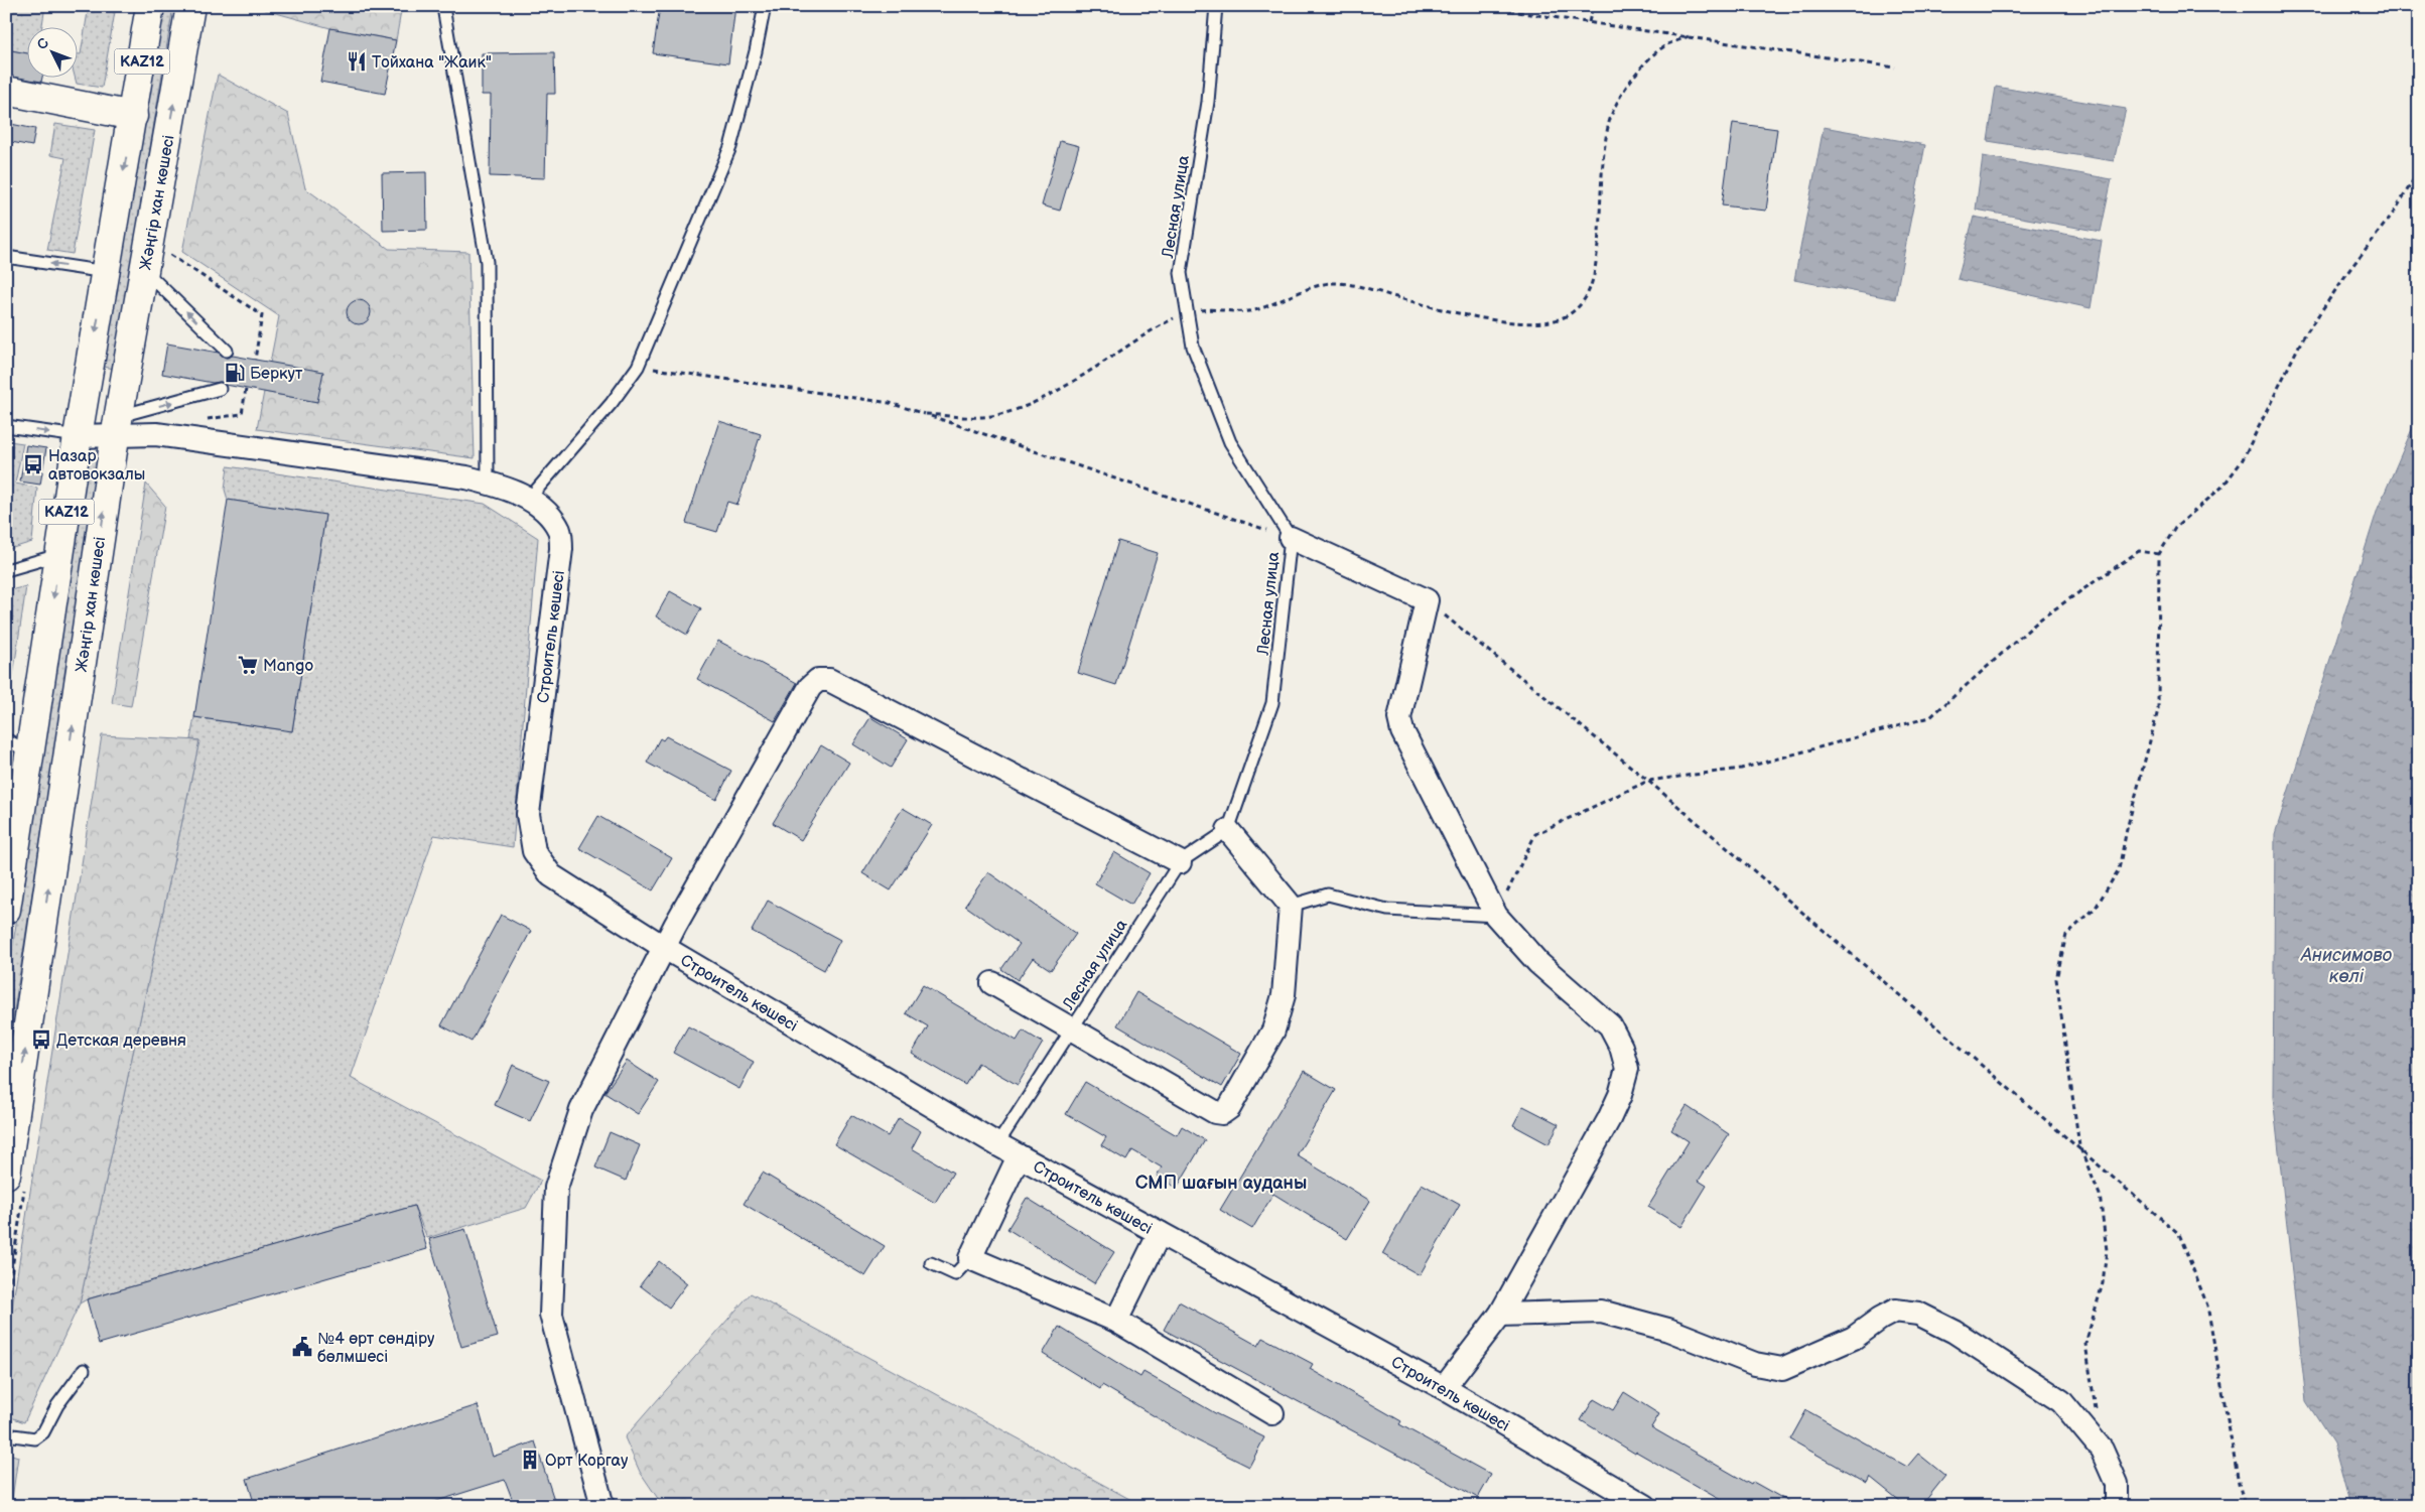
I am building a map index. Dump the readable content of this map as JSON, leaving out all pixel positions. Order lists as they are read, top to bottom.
{
  "streets": {
    "main road": ["KAZ12", "Жәңгір хан көшесі"],
    "street": ["Строитель көшесі"],
    "lane": ["Лесная улица"]
  },
  "crossings": [
    ["KAZ12", "Строитель көшесі"],
    ["Жәңгір хан көшесі", "Строитель көшесі"],
    ["Лесная улица", "Строитель көшесі"]
  ],
  "districts": ["СМП шағын ауданы"],
  "water": ["Анисимово көлі"],
  "places": {
    "restaurant": ["Тойхана \"Жаик\""],
    "fuel station": ["Беркут"],
    "bus stop": ["Назар автовокзалы", "Детская деревня"],
    "supermarket": ["Mango"],
    "public building": ["№4 өрт сөндіру бөлмшесі"],
    "building": ["Орт Коргау"]
  },
  "north": "top left"
}
